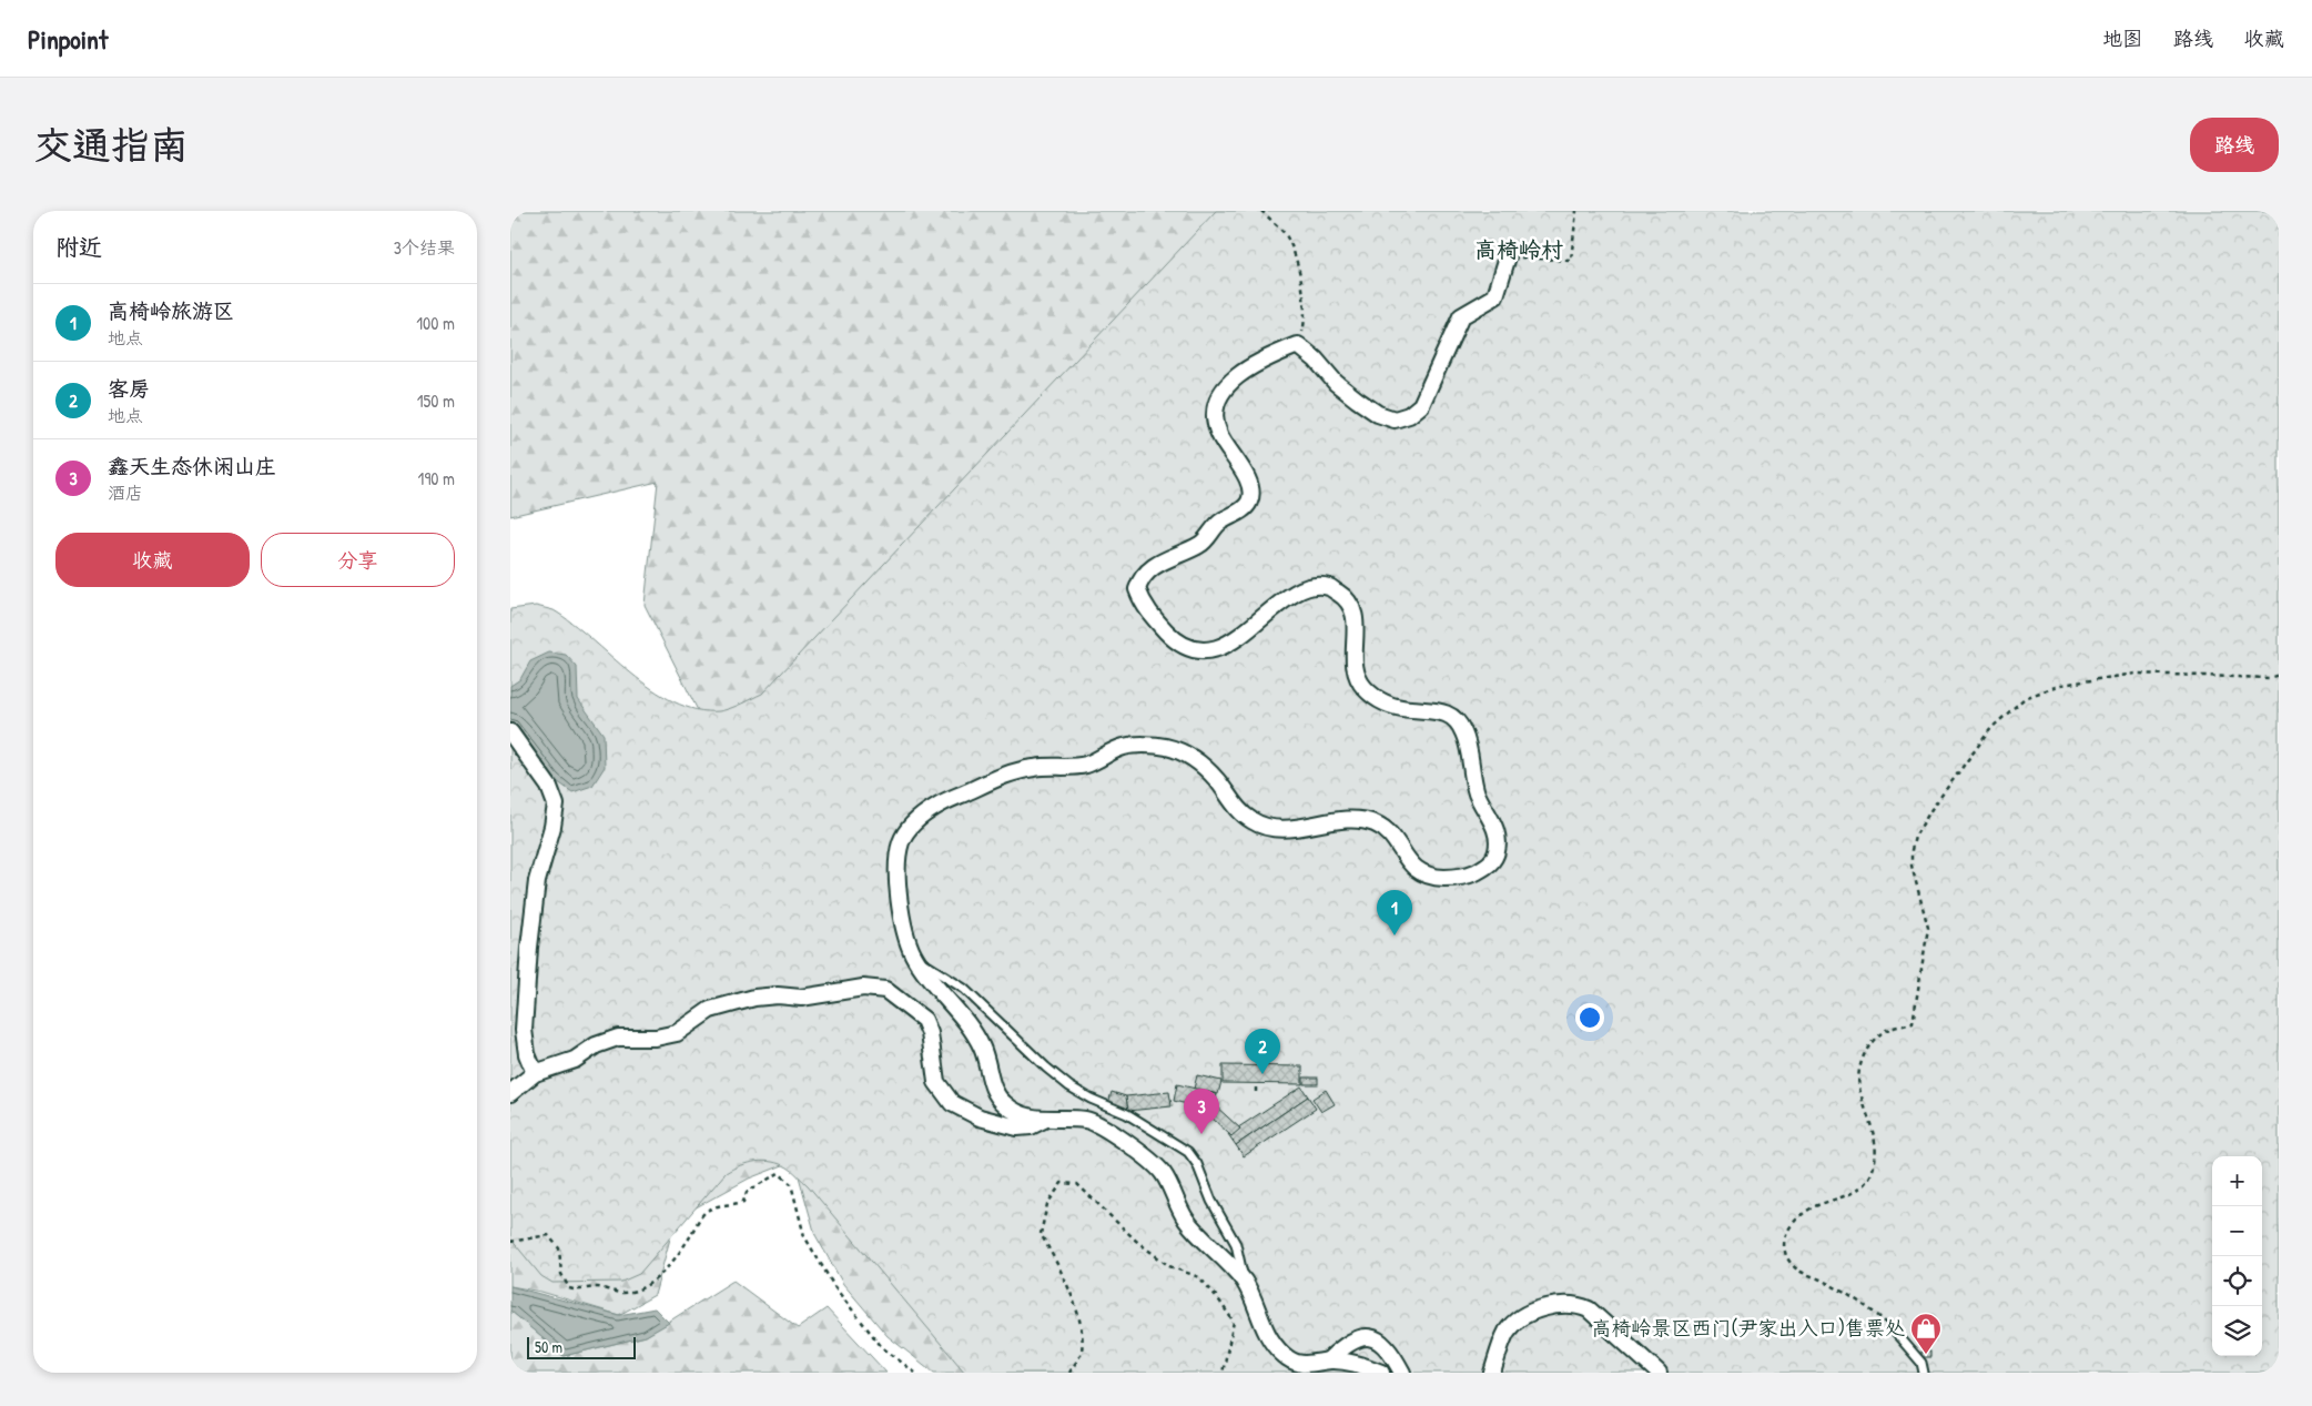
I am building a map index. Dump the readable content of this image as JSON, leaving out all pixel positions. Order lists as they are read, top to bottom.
{
  "districts": ["高椅岭村"],
  "places": {
    "shop": ["高椅岭景区西门(尹家出入口)售票处"]
  },
  "scale_bar": "50 m",
  "page": {
    "header": "Pinpoint",
    "nav": ["地图", "路线", "收藏"],
    "buttons": [
      "路线",
      ["收藏", "分享"]
    ],
    "title": "交通指南",
    "heading": ["附近", "3个结果"],
    "list": [
      {
        "mark": "1",
        "name": "高椅岭旅游区",
        "note": "地点",
        "value": "100 m"
      },
      {
        "mark": "2",
        "name": "客房",
        "note": "地点",
        "value": "150 m"
      },
      {
        "mark": "3",
        "name": "鑫天生态休闲山庄",
        "note": "酒店",
        "value": "190 m"
      }
    ],
    "pins": ["1", "2", "3"],
    "map_buttons": ["+", "−"],
    "scale": "50 m"
  }
}
